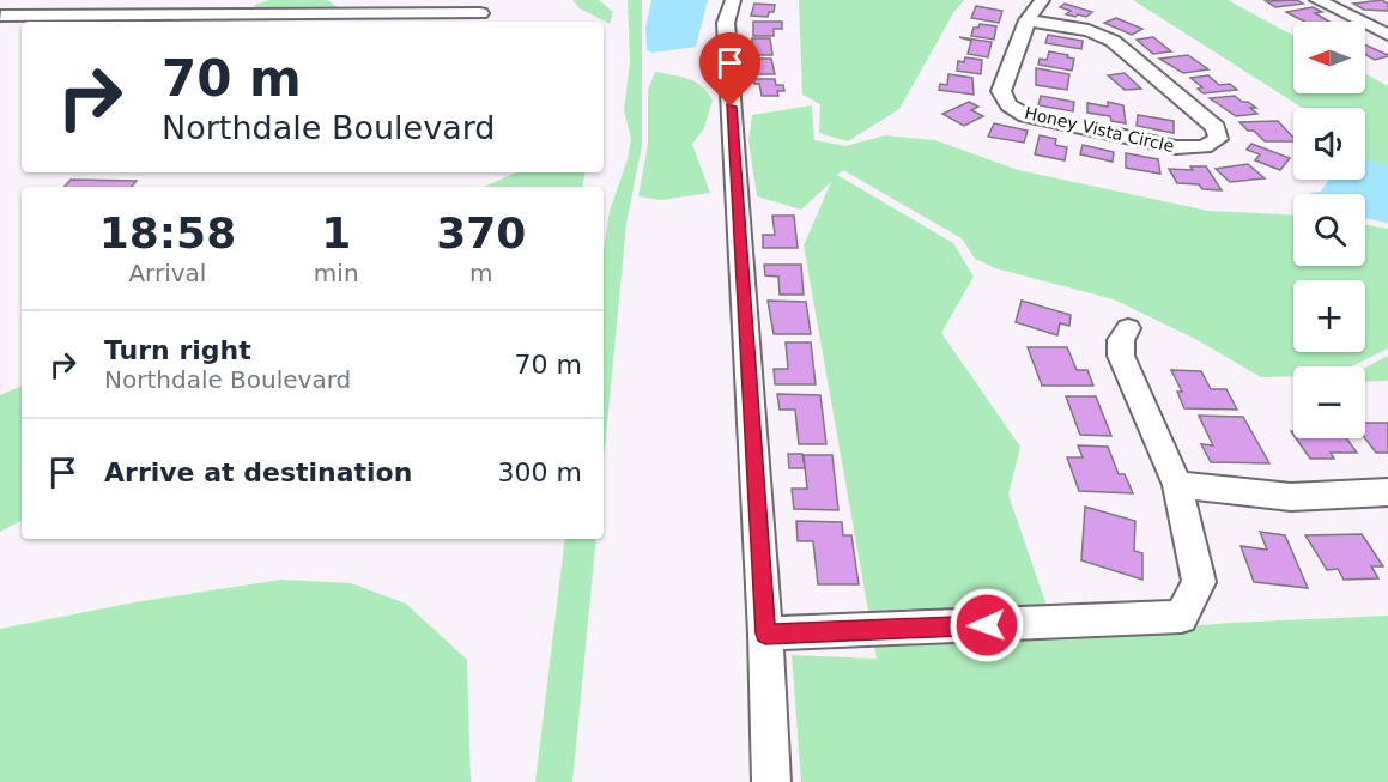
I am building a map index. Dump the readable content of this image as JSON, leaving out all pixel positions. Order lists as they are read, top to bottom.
{
  "streets": {
    "street": ["Honey Vista Circle"]
  },
  "north": "left",
  "page": {
    "map_buttons": ["+", "−"],
    "turn": ["70 m", "Northdale Boulevard"],
    "eta": [
      "18:58",
      "Arrival",
      "1",
      "min",
      "370",
      "m"
    ],
    "list": [
      {
        "name": "Turn right",
        "note": "Northdale Boulevard",
        "value": "70 m"
      },
      {
        "name": "Arrive at destination",
        "value": "300 m"
      }
    ]
  }
}
